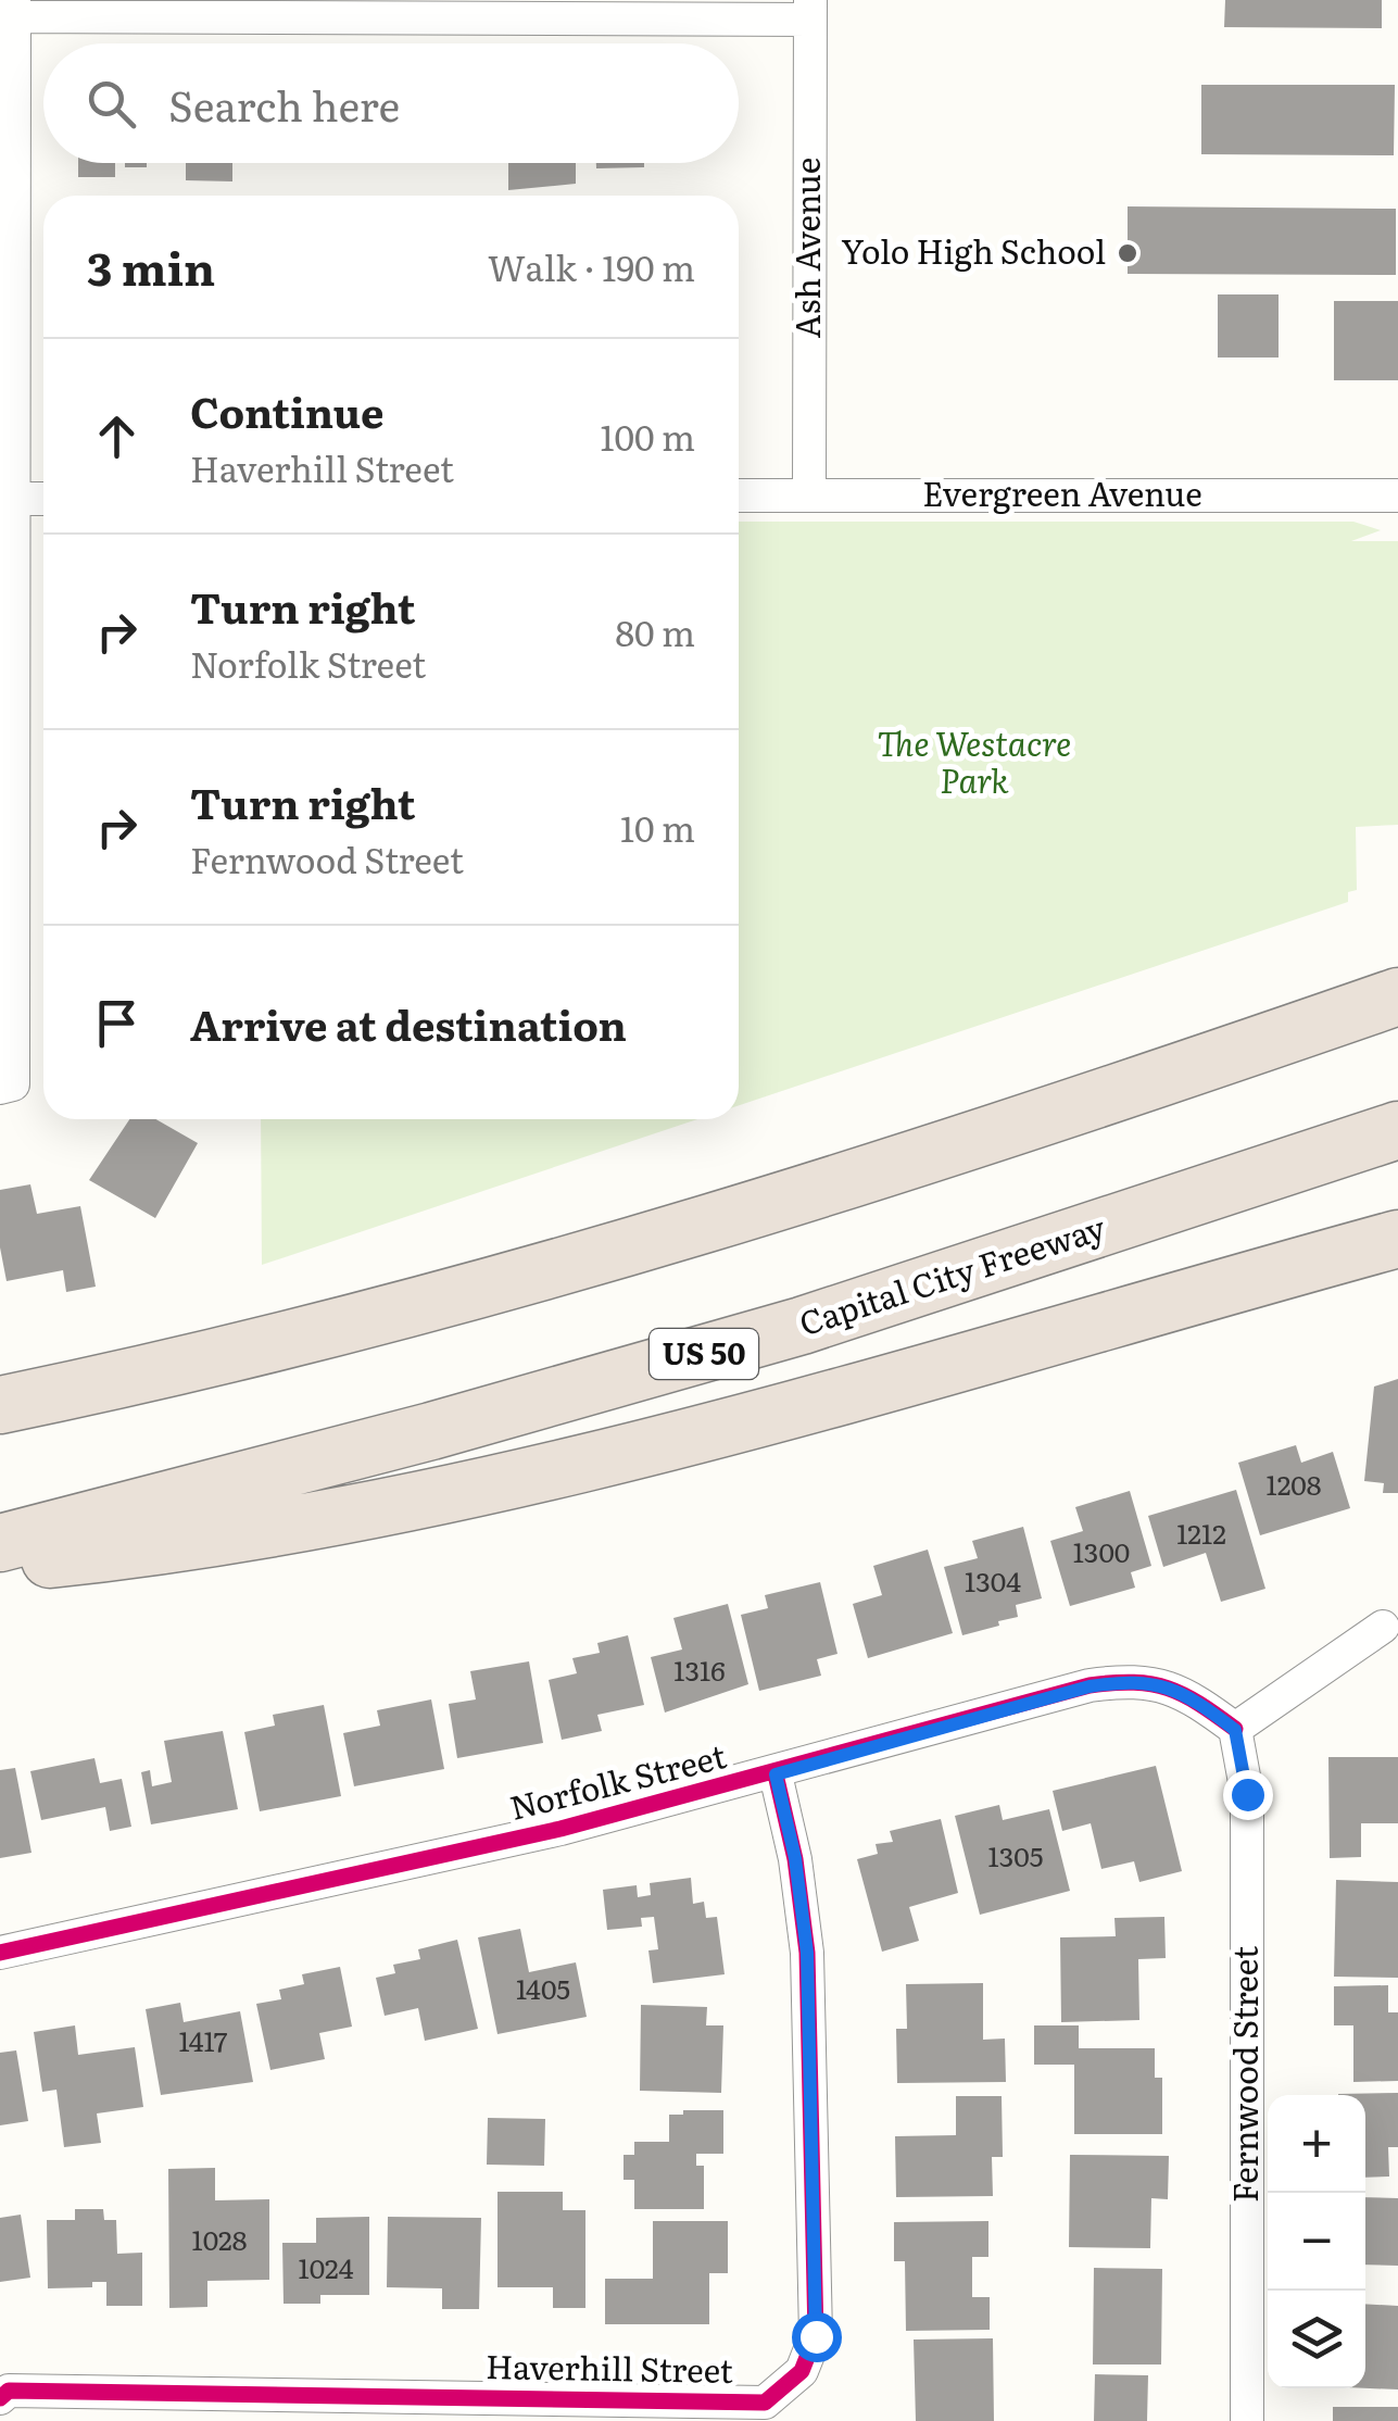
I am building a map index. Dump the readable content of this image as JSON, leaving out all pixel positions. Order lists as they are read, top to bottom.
{
  "streets": {
    "highway": ["Capital City Freeway", "US 50"],
    "street": [
      "Ash Avenue",
      "Evergreen Avenue",
      "Norfolk Street",
      "Fernwood Street",
      "Haverhill Street"
    ]
  },
  "crossings": [
    ["Ash Avenue", "Evergreen Avenue"],
    ["Norfolk Street", "Fernwood Street"],
    ["Norfolk Street", "Haverhill Street"]
  ],
  "parks": ["The Westacre Park"],
  "places": ["Yolo High School"],
  "house_numbers": [
    "1208",
    "1212",
    "1300",
    "1304",
    "1316",
    "1305",
    "1405",
    "1417",
    "1028",
    "1024"
  ],
  "page": {
    "search": "Search here",
    "heading": ["3 min", "Walk · 190 m"],
    "list": [
      ["Continue", "Haverhill Street", "100 m"],
      ["Turn right", "Norfolk Street", "80 m"],
      ["Turn right", "Fernwood Street", "10 m"],
      "Arrive at destination"
    ],
    "map_buttons": ["+", "−"]
  }
}
